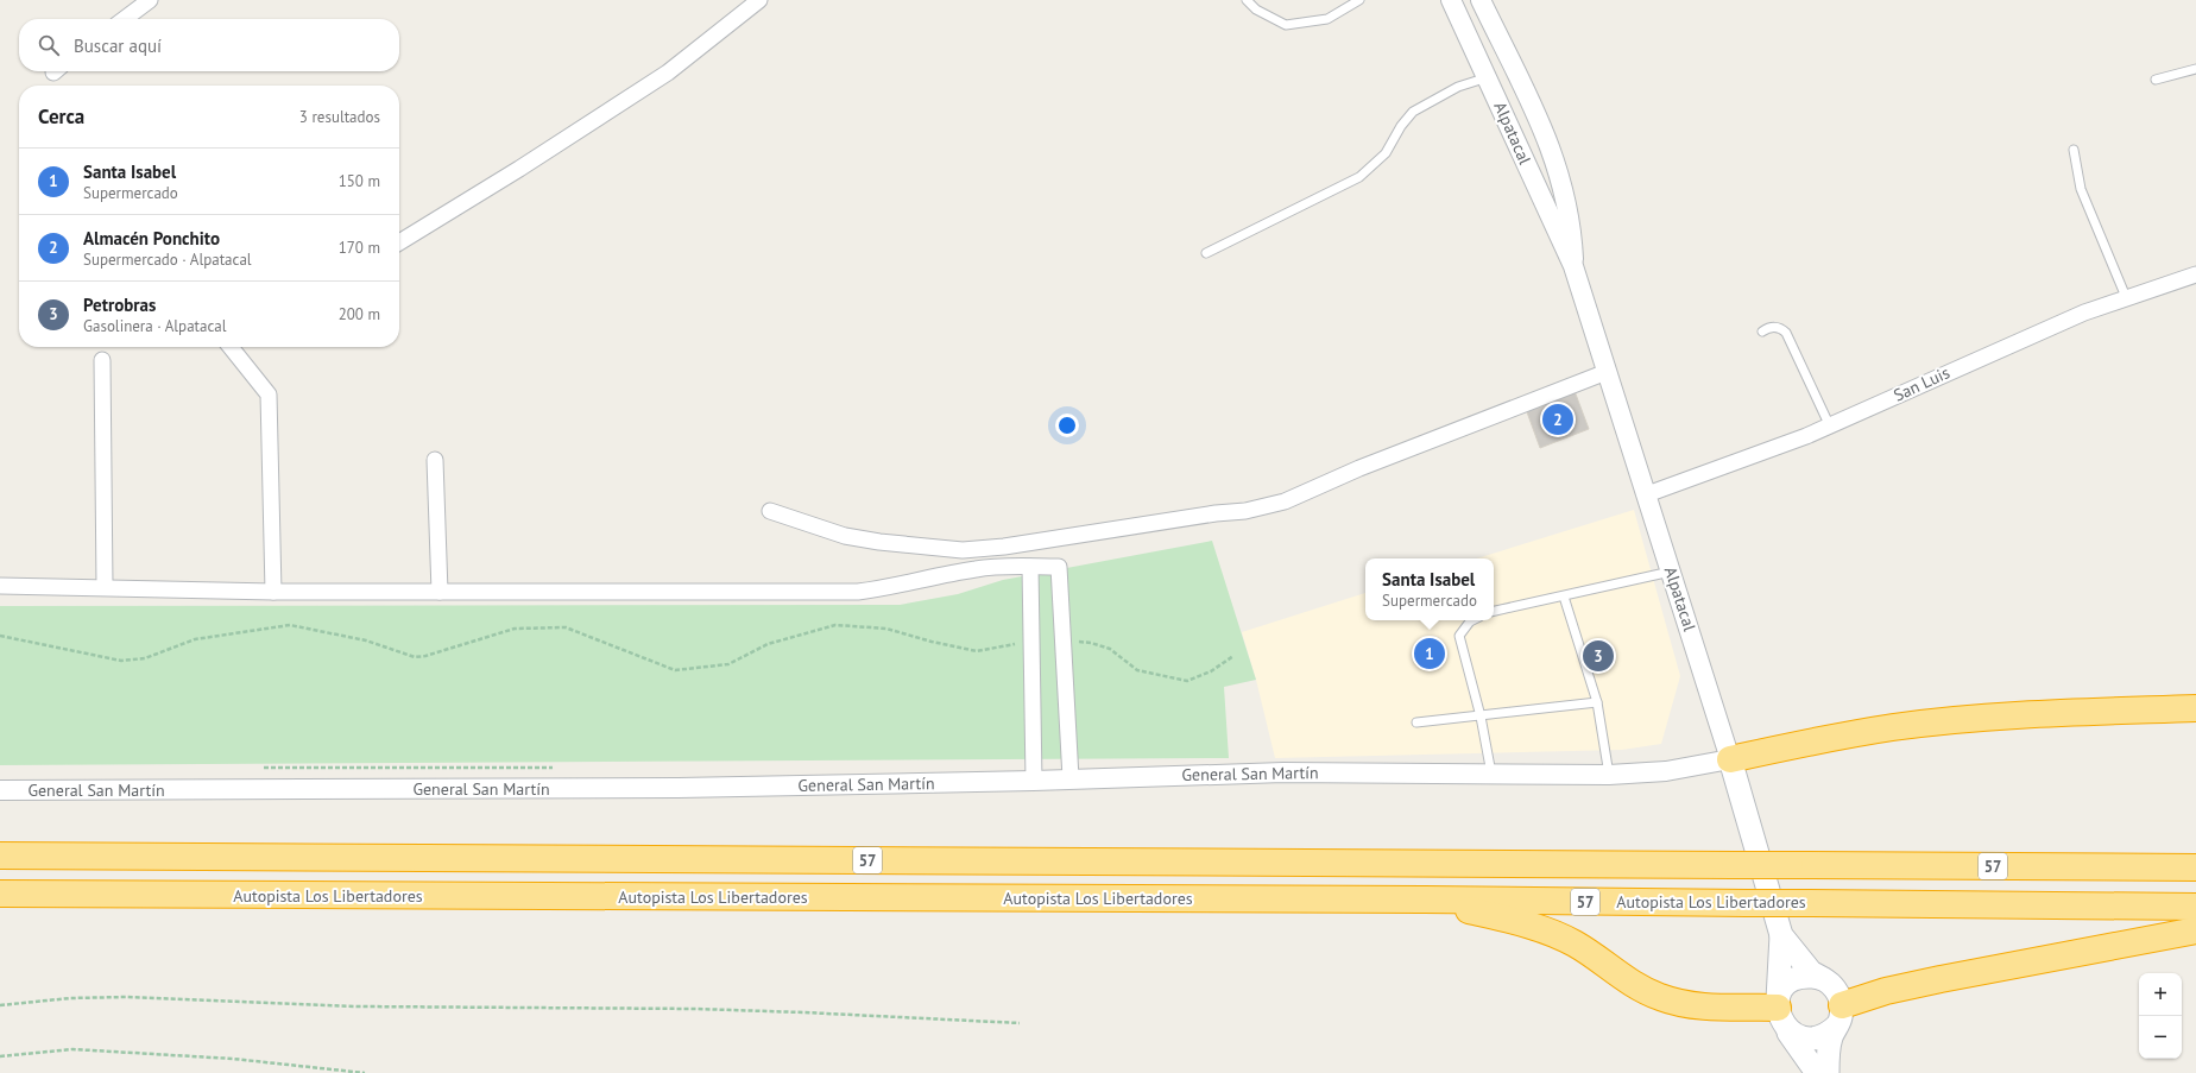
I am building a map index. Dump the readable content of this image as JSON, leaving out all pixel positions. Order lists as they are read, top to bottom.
{
  "streets": {
    "highway": ["57", "Autopista Los Libertadores"],
    "main road": ["Alpatacal"],
    "street": ["San Luis", "General San Martín"]
  },
  "crossings": [
    ["Alpatacal", "San Luis"],
    ["Alpatacal", "General San Martín"]
  ],
  "page": {
    "search": "Buscar aquí",
    "heading": ["Cerca", "3 resultados"],
    "list": [
      {
        "mark": "1",
        "name": "Santa Isabel",
        "note": "Supermercado",
        "value": "150 m"
      },
      {
        "mark": "2",
        "name": "Almacén Ponchito",
        "note": "Supermercado · Alpatacal",
        "value": "170 m"
      },
      {
        "mark": "3",
        "name": "Petrobras",
        "note": "Gasolinera · Alpatacal",
        "value": "200 m"
      }
    ],
    "pins": ["2", "1", "3"],
    "popup": ["Santa Isabel", "Supermercado"],
    "map_buttons": ["+", "−"]
  }
}
